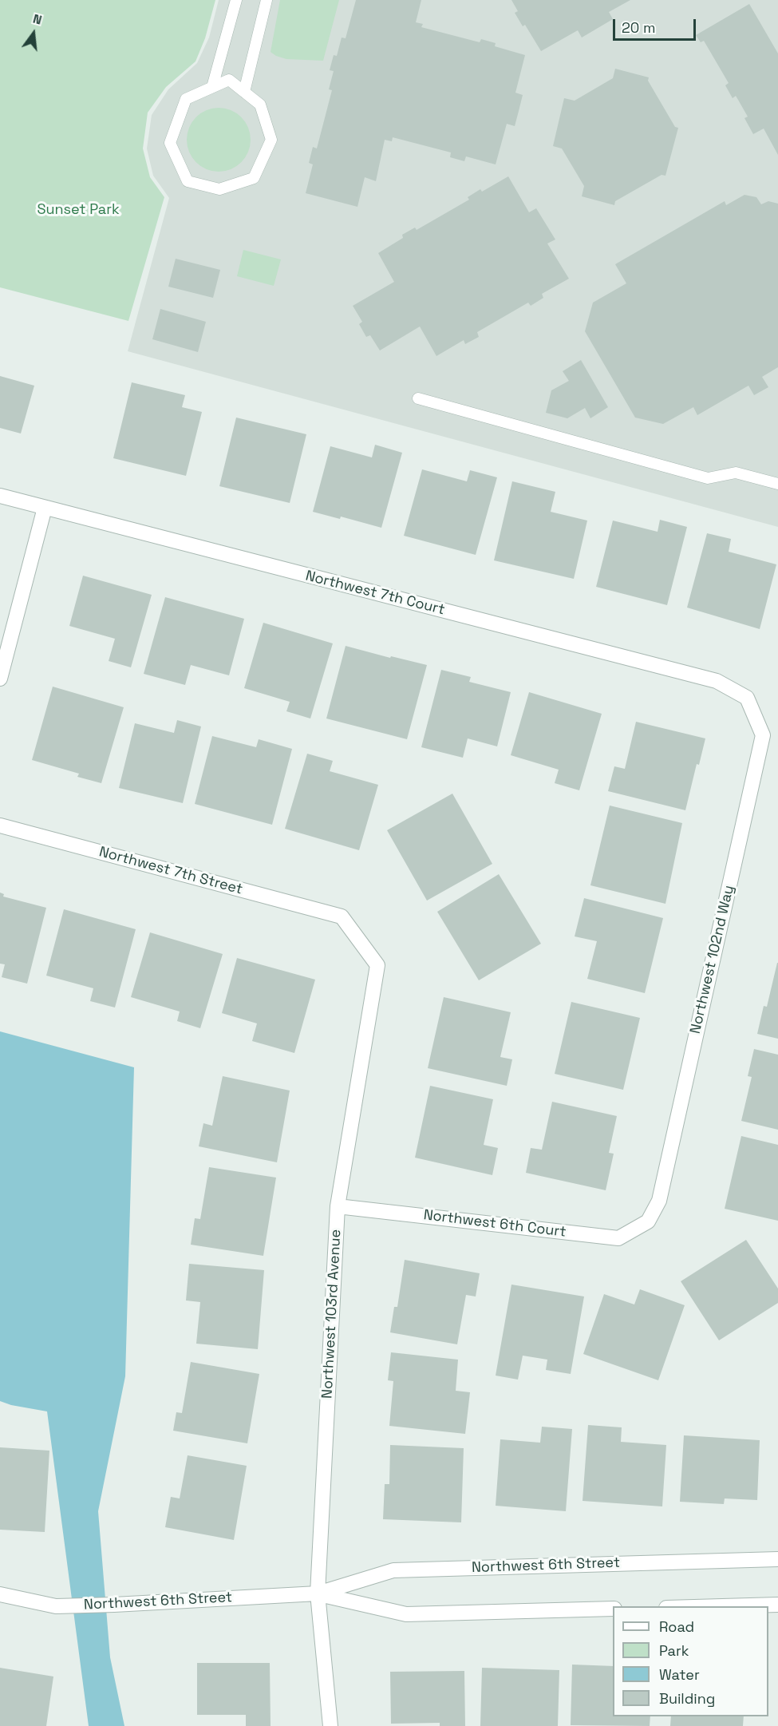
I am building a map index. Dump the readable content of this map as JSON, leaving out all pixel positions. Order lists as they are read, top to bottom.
{
  "streets": {
    "street": [
      "Northwest 7th Court",
      "Northwest 7th Street",
      "Northwest 102nd Way",
      "Northwest 6th Court",
      "Northwest 103rd Avenue",
      "Northwest 6th Street"
    ]
  },
  "crossings": [
    ["Northwest 7th Court", "Northwest 102nd Way"],
    ["Northwest 7th Street", "Northwest 103rd Avenue"],
    ["Northwest 102nd Way", "Northwest 6th Court"],
    ["Northwest 6th Court", "Northwest 103rd Avenue"],
    ["Northwest 103rd Avenue", "Northwest 6th Street"]
  ],
  "parks": ["Sunset Park"],
  "legend": [
    "Road",
    "Park",
    "Water",
    "Building"
  ],
  "scale_bar": "20 m",
  "north": "top"
}
